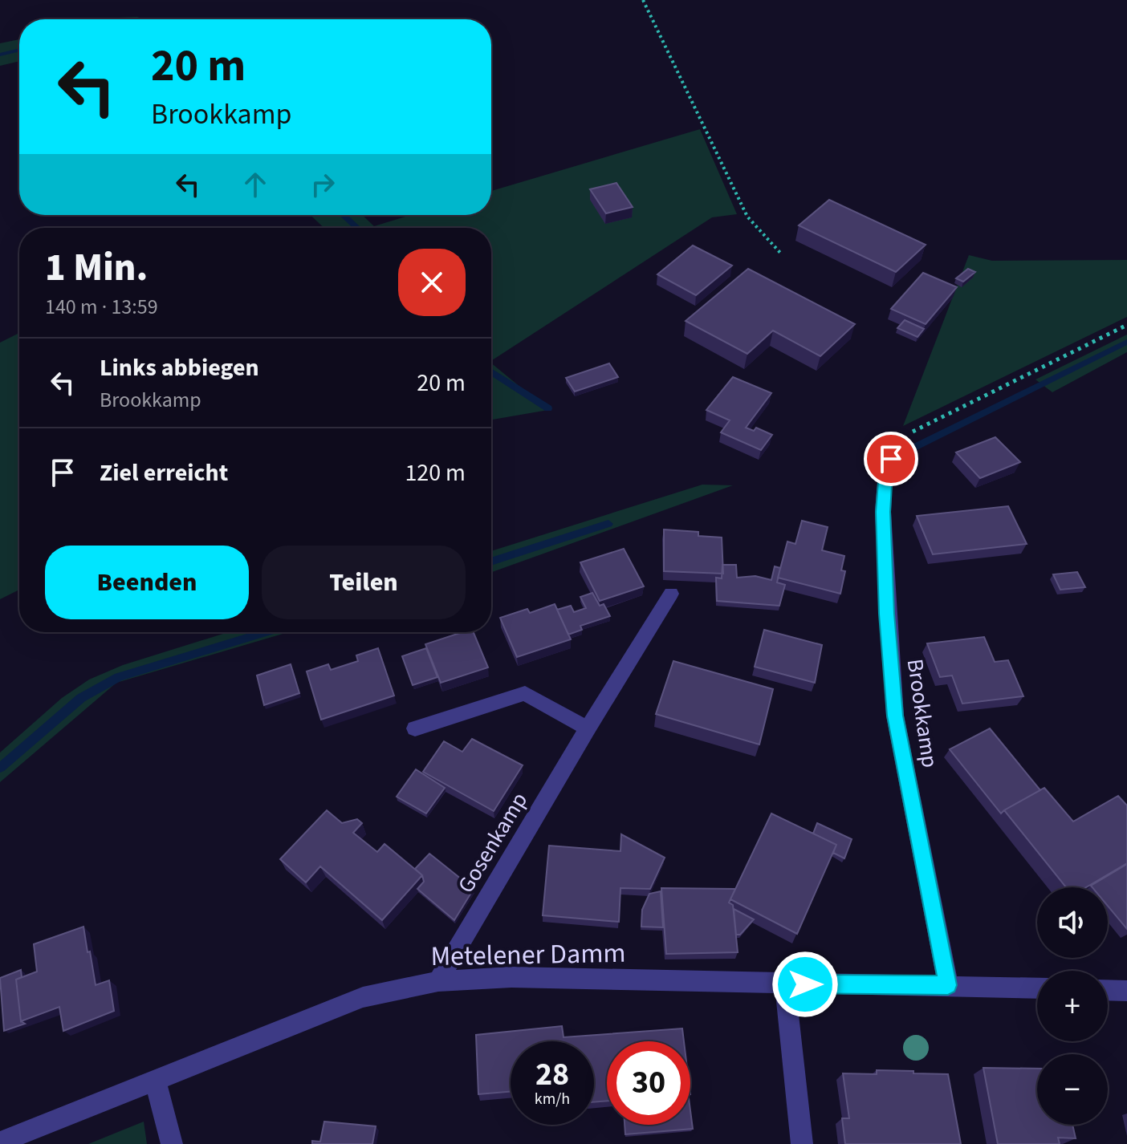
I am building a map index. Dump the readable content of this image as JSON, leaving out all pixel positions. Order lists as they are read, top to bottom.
{
  "streets": {
    "street": ["Brookkamp", "Gosenkamp", "Metelener Damm"]
  },
  "crossings": [
    ["Brookkamp", "Metelener Damm"],
    ["Gosenkamp", "Metelener Damm"]
  ],
  "page": {
    "turn": ["20 m", "Brookkamp"],
    "heading": ["1 Min.", "140 m · 13:59"],
    "list": [
      {
        "name": "Links abbiegen",
        "note": "Brookkamp",
        "value": "20 m"
      },
      {
        "name": "Ziel erreicht",
        "value": "120 m"
      }
    ],
    "buttons": ["Beenden", "Teilen"],
    "map_buttons": ["+", "−"],
    "speed": "28 km/h",
    "limit": "30"
  }
}
